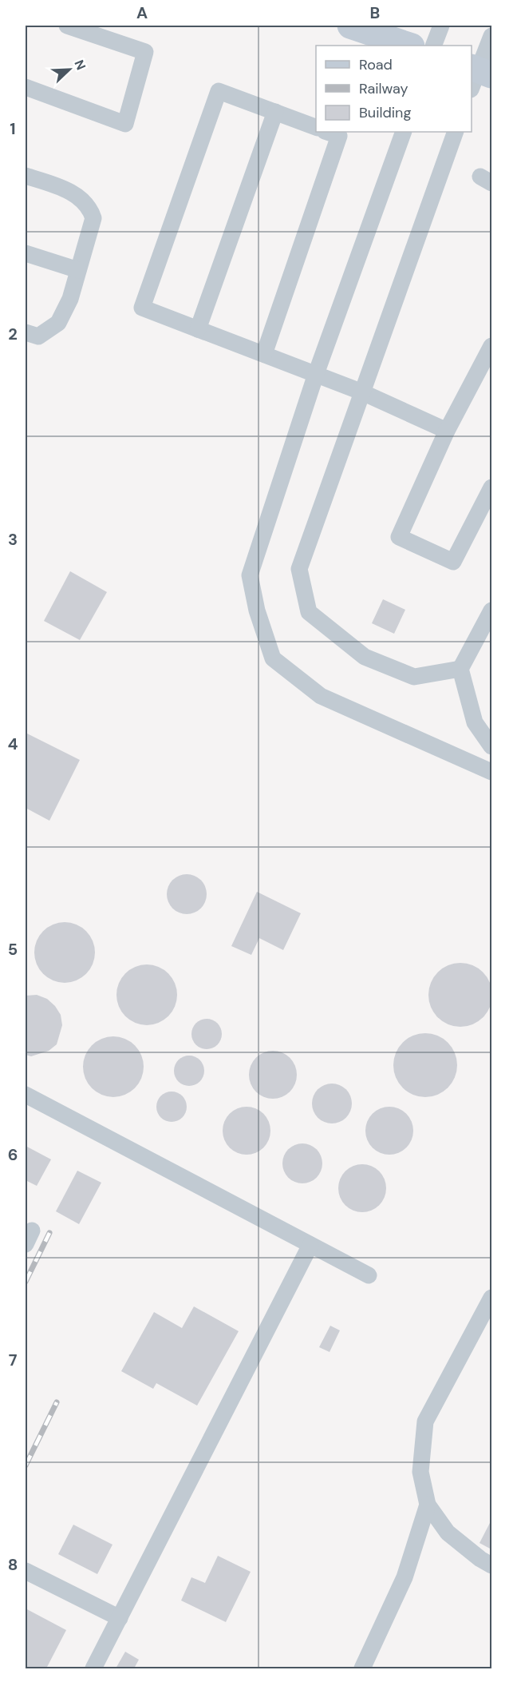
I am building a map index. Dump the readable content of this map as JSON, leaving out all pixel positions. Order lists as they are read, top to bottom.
{
  "legend": ["Road", "Railway", "Building"],
  "north": "top right",
  "grid": {
    "columns": ["A", "B"],
    "rows": [
      "1",
      "2",
      "3",
      "4",
      "5",
      "6",
      "7",
      "8"
    ]
  }
}
